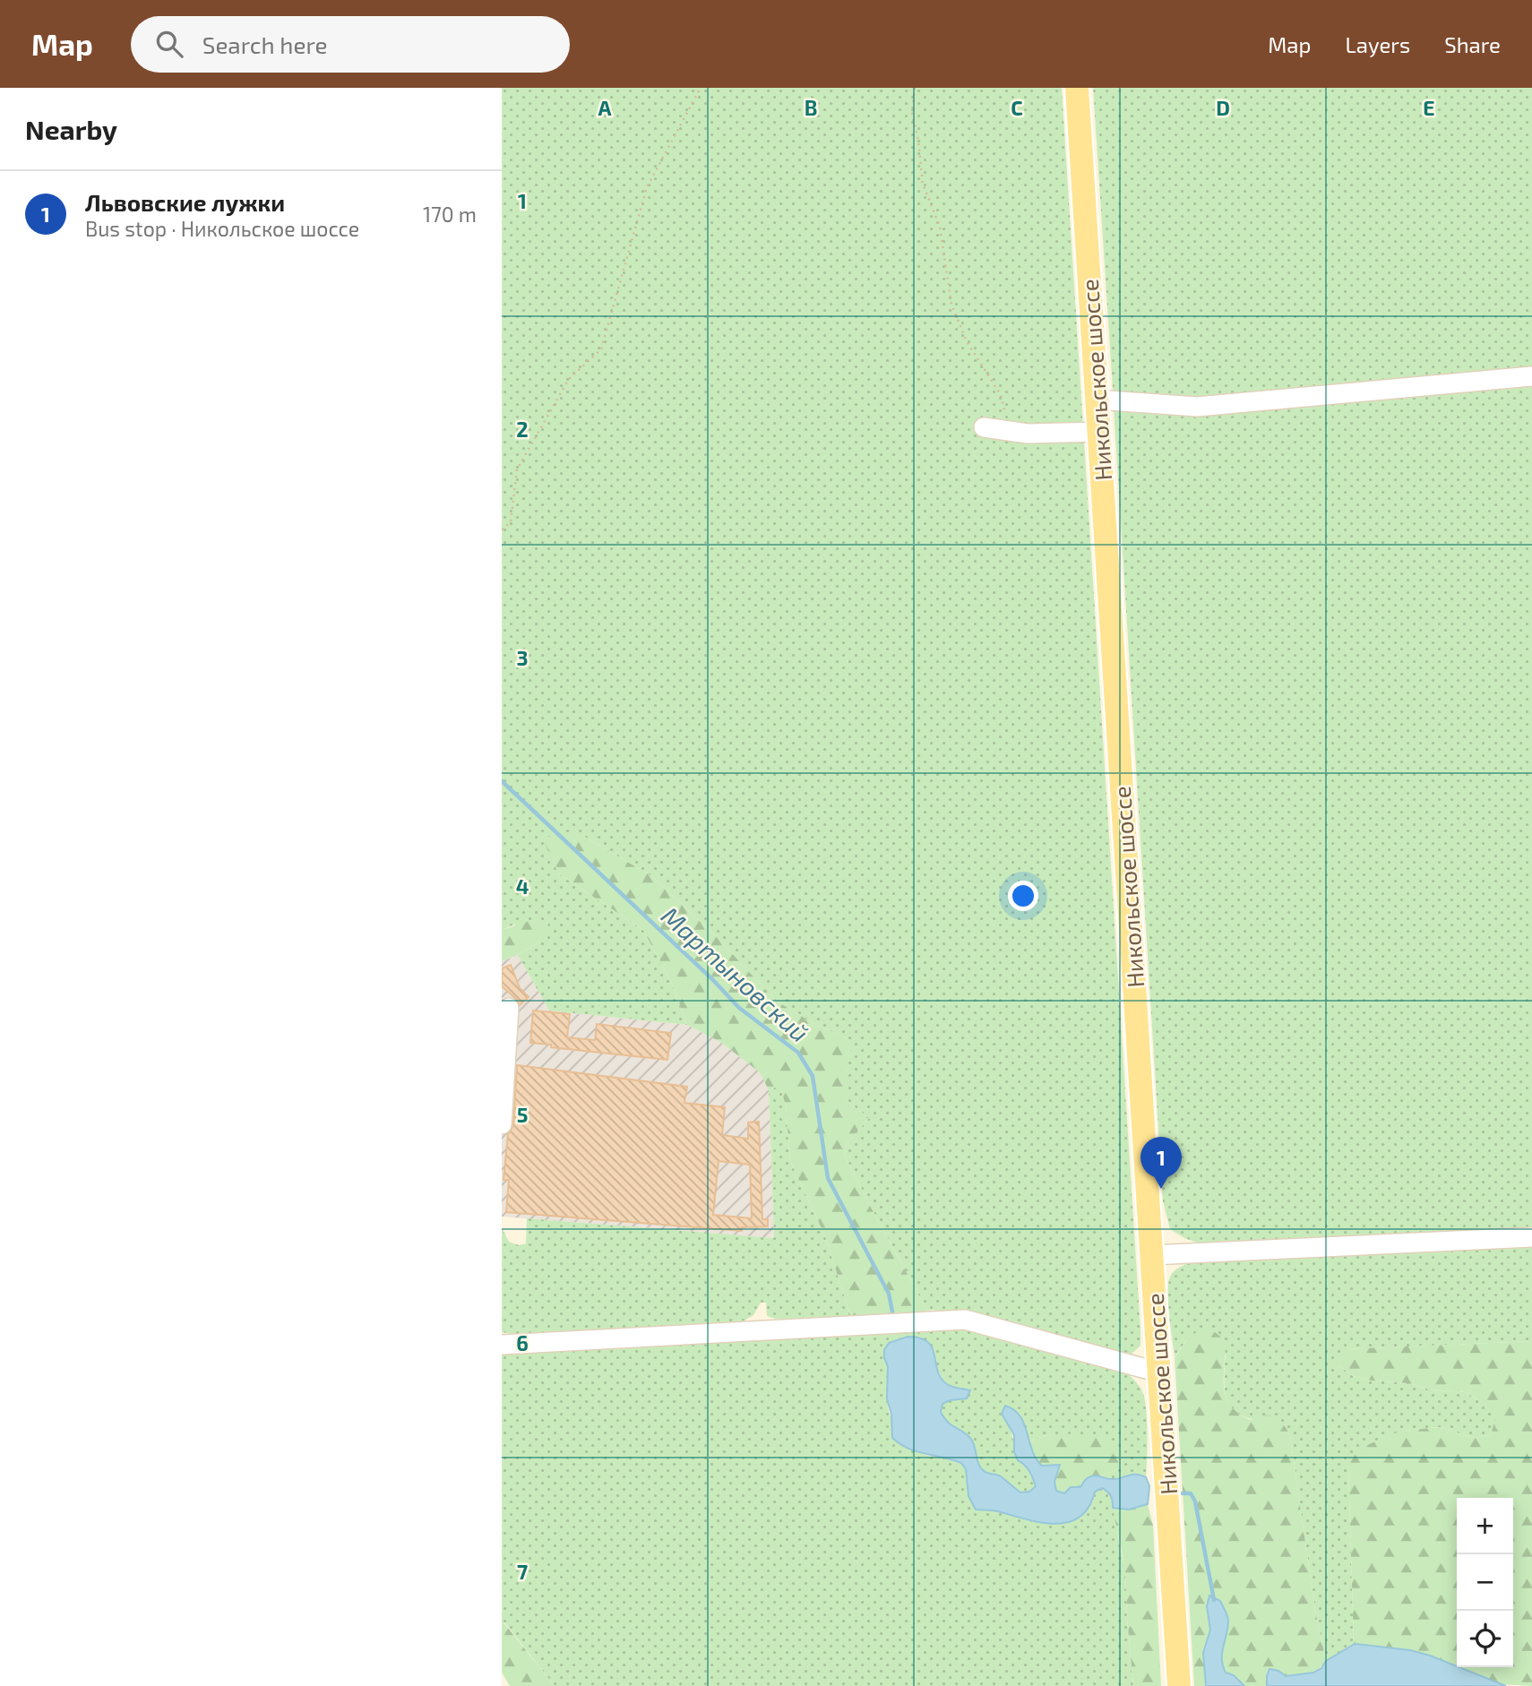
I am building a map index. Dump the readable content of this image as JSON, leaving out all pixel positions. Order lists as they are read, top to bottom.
{
  "streets": {
    "main road": ["Никольское шоссе"]
  },
  "water": ["Мартыновский"],
  "page": {
    "header": "Map",
    "search": "Search here",
    "nav": ["Map", "Layers", "Share"],
    "heading": "Nearby",
    "list": [
      {
        "mark": "1",
        "name": "Львовские лужки",
        "note": "Bus stop · Никольское шоссе",
        "value": "170 m"
      }
    ],
    "pins": "1",
    "map_buttons": ["+", "−"]
  },
  "grid": {
    "columns": [
      "A",
      "B",
      "C",
      "D",
      "E"
    ],
    "rows": [
      "1",
      "2",
      "3",
      "4",
      "5",
      "6",
      "7"
    ]
  }
}
